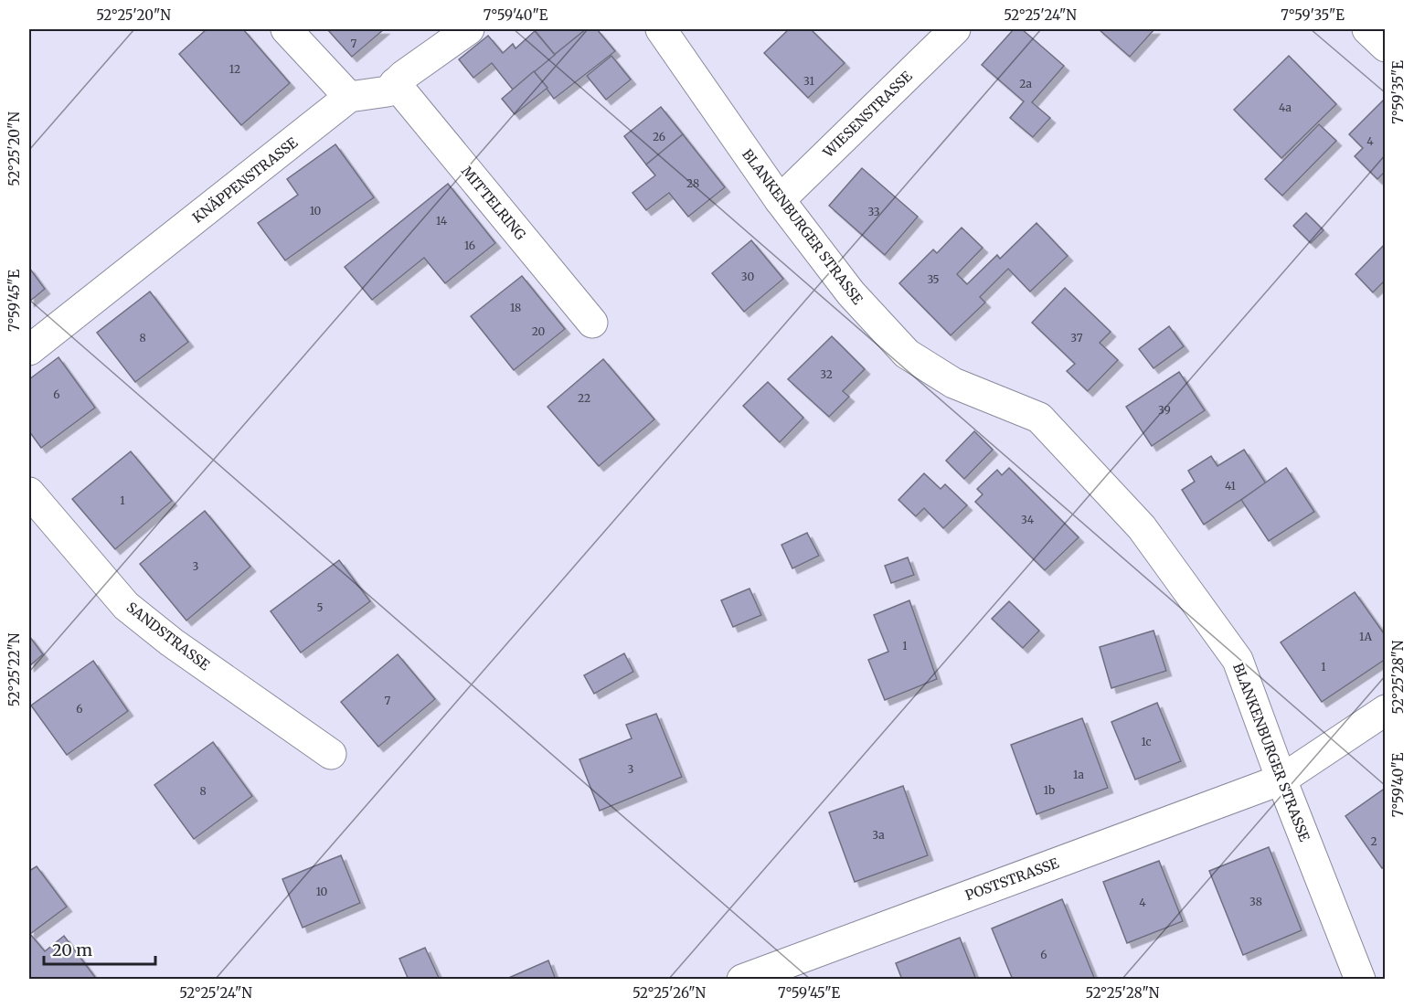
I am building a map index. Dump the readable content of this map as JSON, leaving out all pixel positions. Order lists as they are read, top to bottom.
{
  "streets": {
    "street": [
      "WIESENSTRASSE",
      "KNÄPPENSTRASSE",
      "MITTELRING",
      "BLANKENBURGER STRASSE",
      "SANDSTRASSE",
      "POSTSTRASSE"
    ]
  },
  "crossings": [
    ["WIESENSTRASSE", "BLANKENBURGER STRASSE"],
    ["KNÄPPENSTRASSE", "MITTELRING"],
    ["BLANKENBURGER STRASSE", "POSTSTRASSE"]
  ],
  "house_numbers": [
    "7",
    "12",
    "31",
    "2a",
    "4a",
    "26",
    "4",
    "28",
    "10",
    "33",
    "14",
    "16",
    "30",
    "35",
    "18",
    "20",
    "8",
    "37",
    "32",
    "6",
    "22",
    "39",
    "41",
    "1",
    "34",
    "3",
    "5",
    "1A",
    "1",
    "1",
    "7",
    "6",
    "1c",
    "3",
    "1a",
    "1b",
    "8",
    "3a",
    "2",
    "10",
    "38",
    "4",
    "6"
  ],
  "scale_bar": "20 m",
  "coordinates": [
    "52°25'20\"N",
    "7°59'40\"E",
    "52°25'24\"N",
    "7°59'35\"E",
    "7°59'45\"E",
    "52°25'22\"N",
    "52°25'28\"N",
    "52°25'26\"N"
  ]
}
